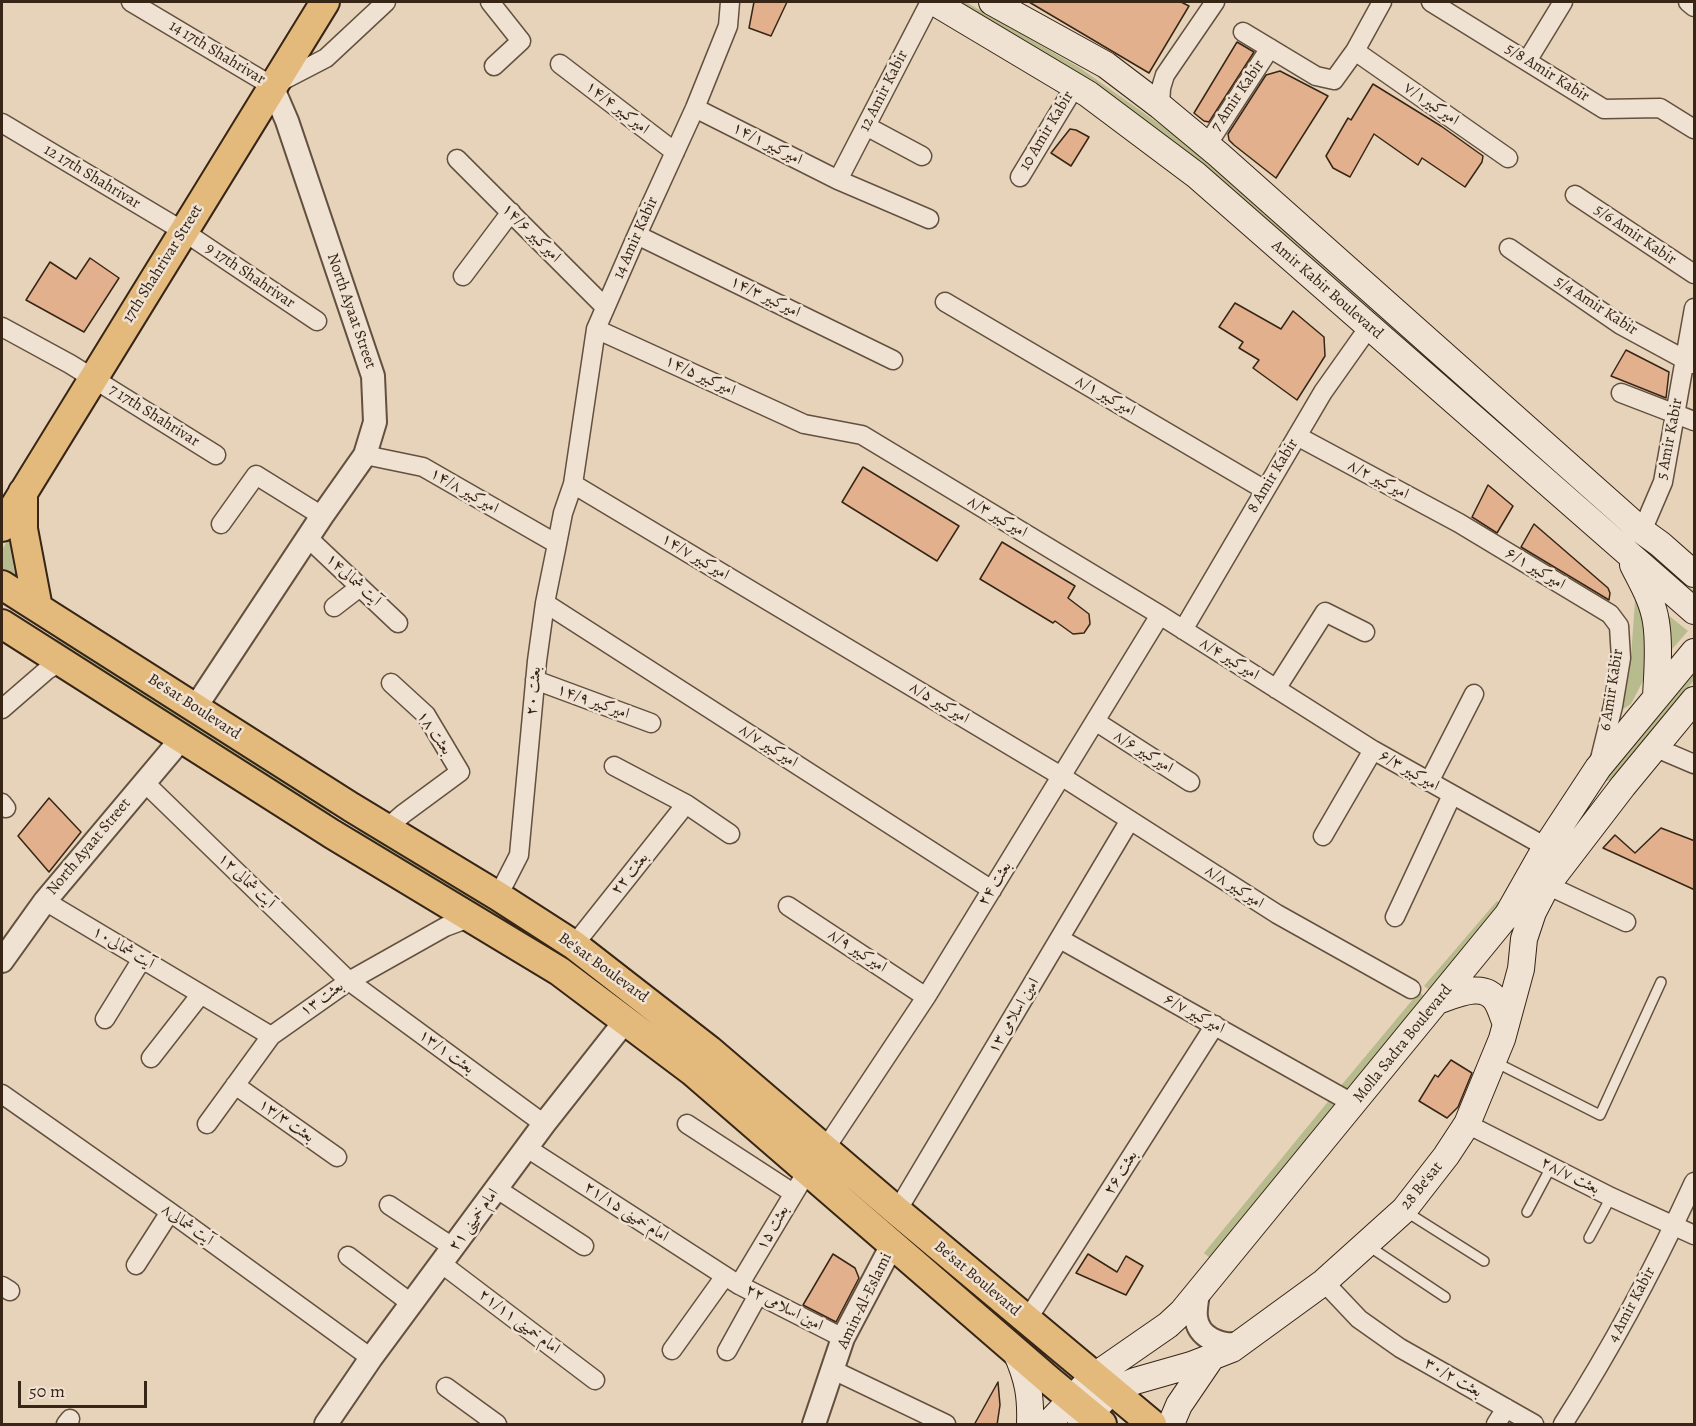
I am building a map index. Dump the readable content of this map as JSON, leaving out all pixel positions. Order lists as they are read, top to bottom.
{
  "streets": {
    "main road": [
      "17th Shahrivar Street",
      "Amir Kabir Boulevard",
      "Be'sat Boulevard",
      "Molla Sadra Boulevard",
      "28 Be'sat"
    ],
    "street": [
      "14 17th Shahrivar",
      "5/8 Amir Kabir",
      "12 Amir Kabir",
      "7 Amir Kabir",
      "امیرکبیر۷/۱",
      "امیرکبیر ۱۴/۴",
      "10 Amir Kabir",
      "امیرکبیر ۱۴/۱",
      "12 17th Shahrivar",
      "امیرکبیر ۱۴/۶",
      "5/6 Amir Kabir",
      "14 Amir Kabir",
      "9 17th Shahrivar",
      "امیرکبیر ۱۴/۳",
      "5/4 Amir Kabir",
      "North Ayaat Street",
      "امیرکبیر ۱۴/۵",
      "امیرکبیر ۸/۱",
      "7 17th Shahrivar",
      "5 Amir Kabir",
      "8 Amir Kabir",
      "امیرکبیر ۸/۲",
      "امیرکبیر ۱۴/۸",
      "امیرکبیر ۸/۳",
      "امیرکبیر ۱۴/۷",
      "امیرکبیر ۶/۱",
      "آیت شمالی۱۴",
      "امیرکبیر ۸/۴",
      "6 Amir Kabir",
      "بعثت ۲۰",
      "امیرکبیر ۱۴/۹",
      "امیرکبیر ۸/۵",
      "بعثت ۱۸",
      "امیرکبیر ۸/۷",
      "امیرکبیر ۸/۶",
      "امیرکبیر ۶/۳",
      "بعثت ۲۲",
      "آیت شمالی ۱۲",
      "بعثت ۲۴",
      "امیرکبیر ۸/۸",
      "آیت شمالی۱۰",
      "امیرکبیر ۸/۹",
      "بعثت ۱۳",
      "امیرکبیر ۶/۷",
      "امین اسلامی ۱۳",
      "بعثت ۱۳/۱",
      "بعثت ۱۳/۳",
      "بعثت ۲۶",
      "بعثت ۲۸/۷",
      "امام خمینی ۲۱/۱۵",
      "امام خمینی ۲۱",
      "آیت شمالی۸",
      "بعثت ۱۵",
      "Amin-Al-Eslami",
      "4 Amir Kabir",
      "امین اسلامی ۲۲",
      "امام خمینی ۲۱/۱۱",
      "بعثت ۳۰/۲"
    ]
  },
  "crossings": [
    ["14 17th Shahrivar", "17th Shahrivar Street"],
    ["14 17th Shahrivar", "North Ayaat Street"],
    ["12 Amir Kabir", "امیرکبیر ۱۴/۱"],
    ["12 Amir Kabir", "Amir Kabir Boulevard"],
    ["7 Amir Kabir", "Amir Kabir Boulevard"],
    ["امیرکبیر ۱۴/۴", "14 Amir Kabir"],
    ["10 Amir Kabir", "Amir Kabir Boulevard"],
    ["امیرکبیر ۱۴/۱", "14 Amir Kabir"],
    ["12 17th Shahrivar", "17th Shahrivar Street"],
    ["12 17th Shahrivar", "9 17th Shahrivar"],
    ["امیرکبیر ۱۴/۶", "14 Amir Kabir"],
    ["14 Amir Kabir", "امیرکبیر ۱۴/۳"],
    ["14 Amir Kabir", "امیرکبیر ۱۴/۵"],
    ["14 Amir Kabir", "امیرکبیر ۱۴/۷"],
    ["14 Amir Kabir", "بعثت ۲۰"],
    ["17th Shahrivar Street", "9 17th Shahrivar"],
    ["17th Shahrivar Street", "North Ayaat Street"],
    ["17th Shahrivar Street", "7 17th Shahrivar"],
    ["Amir Kabir Boulevard", "5 Amir Kabir"],
    ["Amir Kabir Boulevard", "8 Amir Kabir"],
    ["5/4 Amir Kabir", "5 Amir Kabir"],
    ["North Ayaat Street", "امیرکبیر ۱۴/۸"],
    ["North Ayaat Street", "آیت شمالی۱۴"],
    ["North Ayaat Street", "Be'sat Boulevard"],
    ["North Ayaat Street", "آیت شمالی ۱۲"],
    ["North Ayaat Street", "آیت شمالی۱۰"],
    ["امیرکبیر ۱۴/۵", "امیرکبیر ۸/۳"],
    ["امیرکبیر ۸/۱", "8 Amir Kabir"],
    ["8 Amir Kabir", "امیرکبیر ۸/۲"],
    ["8 Amir Kabir", "امیرکبیر ۸/۳"],
    ["8 Amir Kabir", "امیرکبیر ۸/۴"],
    ["امیرکبیر ۸/۲", "امیرکبیر ۶/۱"],
    ["امیرکبیر ۱۴/۸", "بعثت ۲۰"],
    ["امیرکبیر ۸/۳", "امیرکبیر ۸/۴"],
    ["امیرکبیر ۸/۳", "بعثت ۲۴"],
    ["امیرکبیر ۱۴/۷", "بعثت ۲۰"],
    ["امیرکبیر ۱۴/۷", "امیرکبیر ۸/۵"],
    ["امیرکبیر ۶/۱", "6 Amir Kabir"],
    ["امیرکبیر ۸/۴", "امیرکبیر ۶/۳"],
    ["6 Amir Kabir", "Molla Sadra Boulevard"],
    ["بعثت ۲۰", "امیرکبیر ۱۴/۹"],
    ["بعثت ۲۰", "Be'sat Boulevard"],
    ["بعثت ۲۰", "امیرکبیر ۸/۷"],
    ["امیرکبیر ۸/۵", "بعثت ۲۴"],
    ["امیرکبیر ۸/۵", "امیرکبیر ۸/۸"],
    ["Be'sat Boulevard", "بعثت ۱۸"],
    ["Be'sat Boulevard", "بعثت ۲۲"],
    ["Be'sat Boulevard", "بعثت ۲۴"],
    ["Be'sat Boulevard", "بعثت ۱۳"],
    ["Be'sat Boulevard", "امین اسلامی ۱۳"],
    ["Be'sat Boulevard", "Molla Sadra Boulevard"],
    ["Be'sat Boulevard", "بعثت ۲۶"],
    ["Be'sat Boulevard", "28 Be'sat"],
    ["Be'sat Boulevard", "امام خمینی ۲۱"],
    ["Be'sat Boulevard", "بعثت ۱۵"],
    ["Be'sat Boulevard", "Amin-Al-Eslami"],
    ["امیرکبیر ۸/۷", "بعثت ۲۴"],
    ["امیرکبیر ۸/۶", "بعثت ۲۴"],
    ["امیرکبیر ۶/۳", "Molla Sadra Boulevard"],
    ["آیت شمالی ۱۲", "بعثت ۱۳"],
    ["آیت شمالی ۱۲", "بعثت ۱۳/۱"],
    ["بعثت ۲۴", "امیرکبیر ۸/۸"],
    ["بعثت ۲۴", "امیرکبیر ۸/۹"],
    ["بعثت ۲۴", "بعثت ۱۵"],
    ["امیرکبیر ۸/۸", "امین اسلامی ۱۳"],
    ["آیت شمالی۱۰", "بعثت ۱۳"],
    ["بعثت ۱۳", "بعثت ۱۳/۱"],
    ["بعثت ۱۳", "بعثت ۱۳/۳"],
    ["امیرکبیر ۶/۷", "امین اسلامی ۱۳"],
    ["امیرکبیر ۶/۷", "Molla Sadra Boulevard"],
    ["امیرکبیر ۶/۷", "بعثت ۲۶"],
    ["Molla Sadra Boulevard", "28 Be'sat"],
    ["بعثت ۱۳/۱", "امام خمینی ۲۱"],
    ["بعثت ۲۸/۷", "28 Be'sat"],
    ["بعثت ۲۸/۷", "4 Amir Kabir"],
    ["28 Be'sat", "بعثت ۳۰/۲"],
    ["امام خمینی ۲۱/۱۵", "امام خمینی ۲۱"],
    ["امام خمینی ۲۱/۱۵", "بعثت ۱۵"],
    ["امام خمینی ۲۱/۱۵", "امین اسلامی ۲۲"],
    ["امام خمینی ۲۱", "آیت شمالی۸"],
    ["امام خمینی ۲۱", "امام خمینی ۲۱/۱۱"],
    ["بعثت ۱۵", "امین اسلامی ۲۲"],
    ["Amin-Al-Eslami", "امین اسلامی ۲۲"]
  ],
  "scale_bar": "50 m"
}
